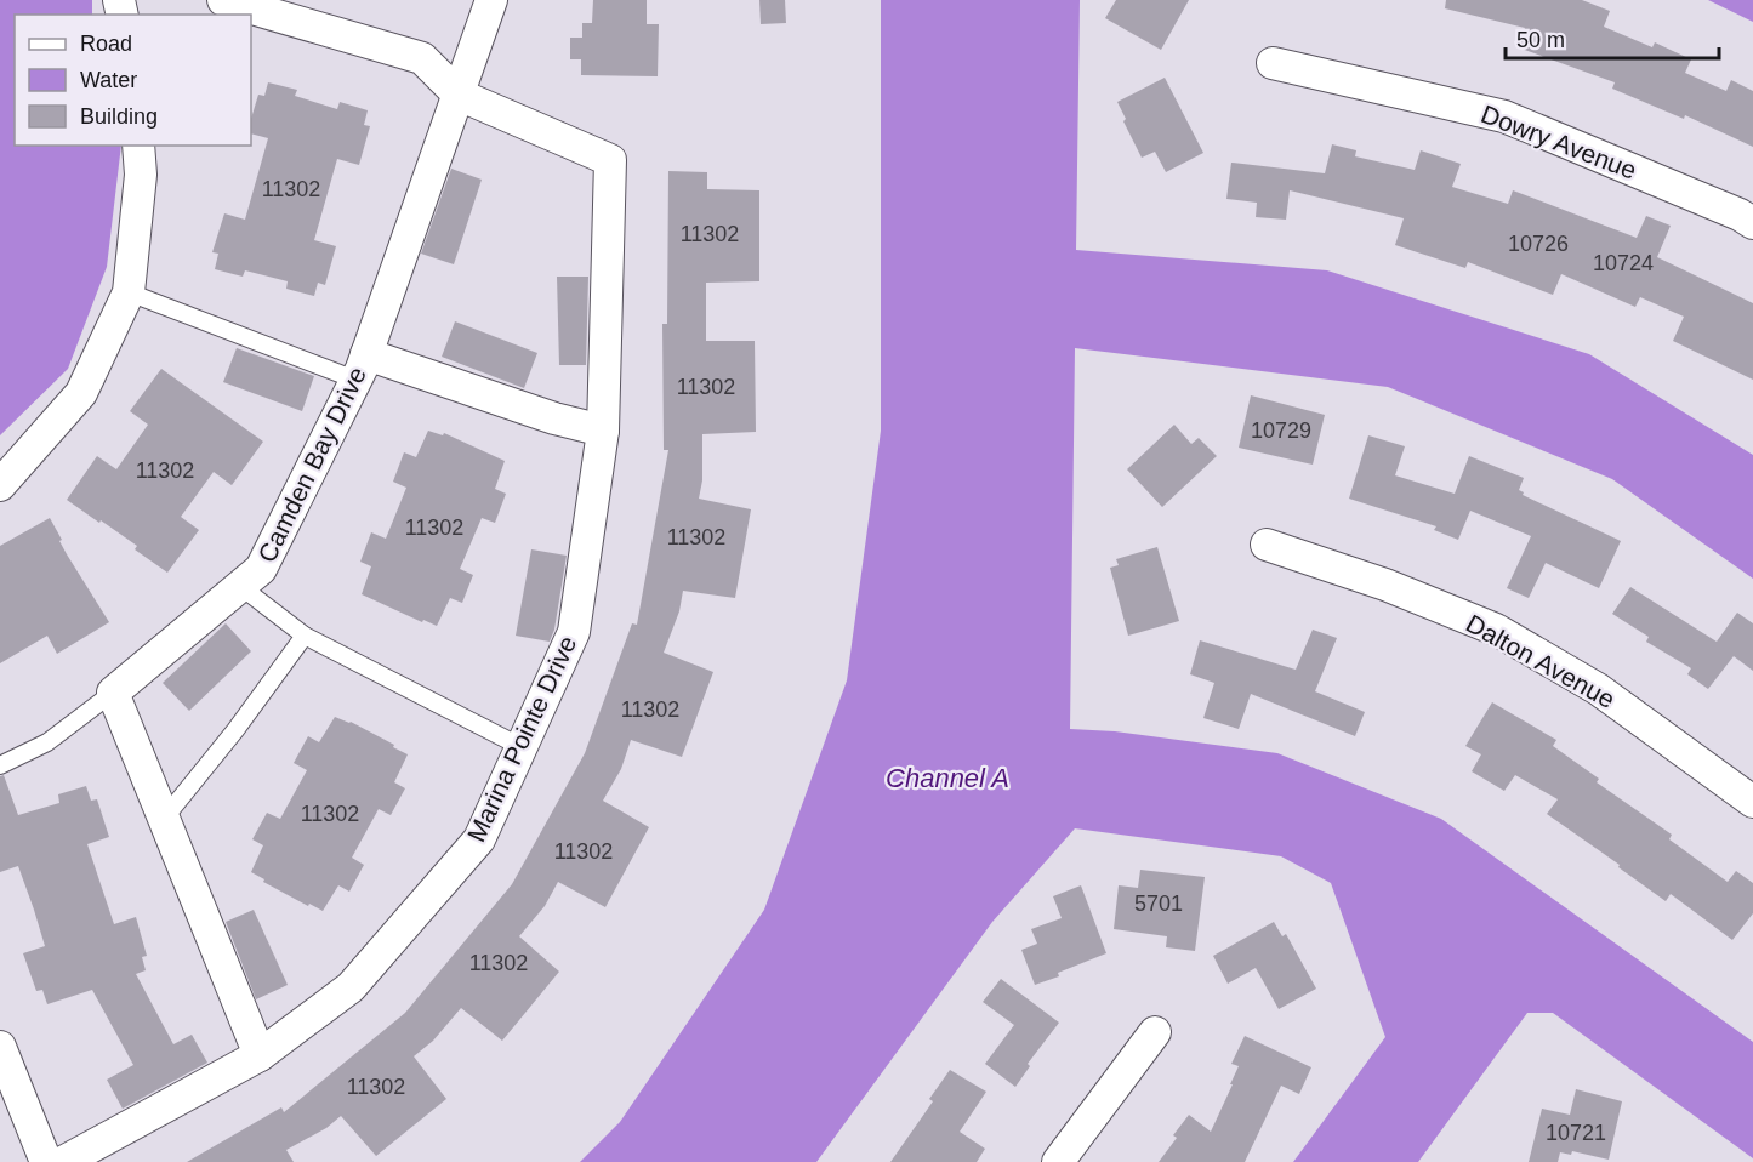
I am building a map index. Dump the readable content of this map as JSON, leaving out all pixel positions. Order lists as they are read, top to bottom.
{
  "streets": {
    "street": [
      "Dowry Avenue",
      "Camden Bay Drive",
      "Dalton Avenue",
      "Marina Pointe Drive"
    ]
  },
  "crossings": [
    ["Camden Bay Drive", "Marina Pointe Drive"]
  ],
  "water": ["Channel A"],
  "house_numbers": [
    "11302",
    "11302",
    "10726",
    "10724",
    "11302",
    "10729",
    "11302",
    "11302",
    "11302",
    "11302",
    "11302",
    "11302",
    "5701",
    "11302",
    "11302",
    "10721"
  ],
  "legend": ["Road", "Water", "Building"],
  "scale_bar": "50 m"
}
